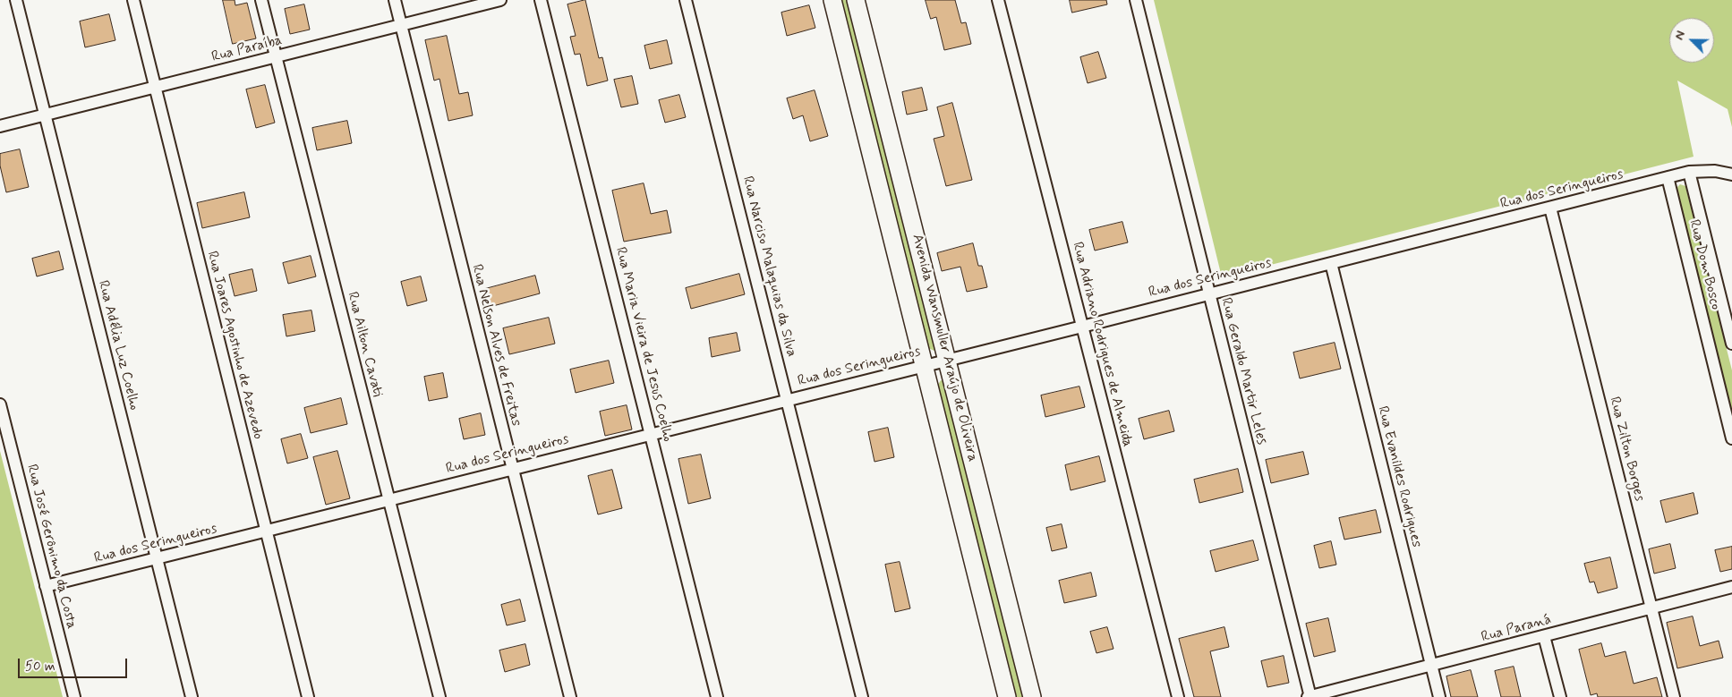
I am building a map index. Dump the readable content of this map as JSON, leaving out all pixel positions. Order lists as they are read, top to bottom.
{
  "streets": {
    "street": [
      "Rua Paraíba",
      "Rua dos Seringueiros",
      "Rua Dom Bosco",
      "Rua Narciso Malaquias da Silva",
      "Rua Ailton Cavati",
      "Rua Maria Vieira de Jesus Coelho",
      "Rua Adriano Rodrigues de Almeida",
      "Rua Adélia Luz Coelho",
      "Rua Joares Agostinho de Azevedo",
      "Rua Nelson Alves de Freitas",
      "Avenida Wansmuller Araújo de Oliveira",
      "Rua Geraldo Martir Leles",
      "Rua Zilton Borges",
      "Rua Evanildes Rodrigues",
      "Rua José Gerônimo da Costa",
      "Rua Paraná"
    ]
  },
  "crossings": [
    ["Rua Paraíba", "Rua Ailton Cavati"],
    ["Rua Paraíba", "Rua Adélia Luz Coelho"],
    ["Rua Paraíba", "Rua Joares Agostinho de Azevedo"],
    ["Rua Paraíba", "Rua Nelson Alves de Freitas"],
    ["Rua dos Seringueiros", "Rua Dom Bosco"],
    ["Rua dos Seringueiros", "Rua Narciso Malaquias da Silva"],
    ["Rua dos Seringueiros", "Rua Ailton Cavati"],
    ["Rua dos Seringueiros", "Rua Maria Vieira de Jesus Coelho"],
    ["Rua dos Seringueiros", "Rua Adriano Rodrigues de Almeida"],
    ["Rua dos Seringueiros", "Rua Adélia Luz Coelho"],
    ["Rua dos Seringueiros", "Rua Joares Agostinho de Azevedo"],
    ["Rua dos Seringueiros", "Rua Nelson Alves de Freitas"],
    ["Rua dos Seringueiros", "Avenida Wansmuller Araújo de Oliveira"],
    ["Rua dos Seringueiros", "Rua Geraldo Martir Leles"],
    ["Rua dos Seringueiros", "Rua Zilton Borges"],
    ["Rua dos Seringueiros", "Rua Evanildes Rodrigues"],
    ["Rua dos Seringueiros", "Rua José Gerônimo da Costa"],
    ["Rua Geraldo Martir Leles", "Rua Paraná"],
    ["Rua Zilton Borges", "Rua Paraná"],
    ["Rua Evanildes Rodrigues", "Rua Paraná"]
  ],
  "scale_bar": "50 m",
  "north": "top left"
}
